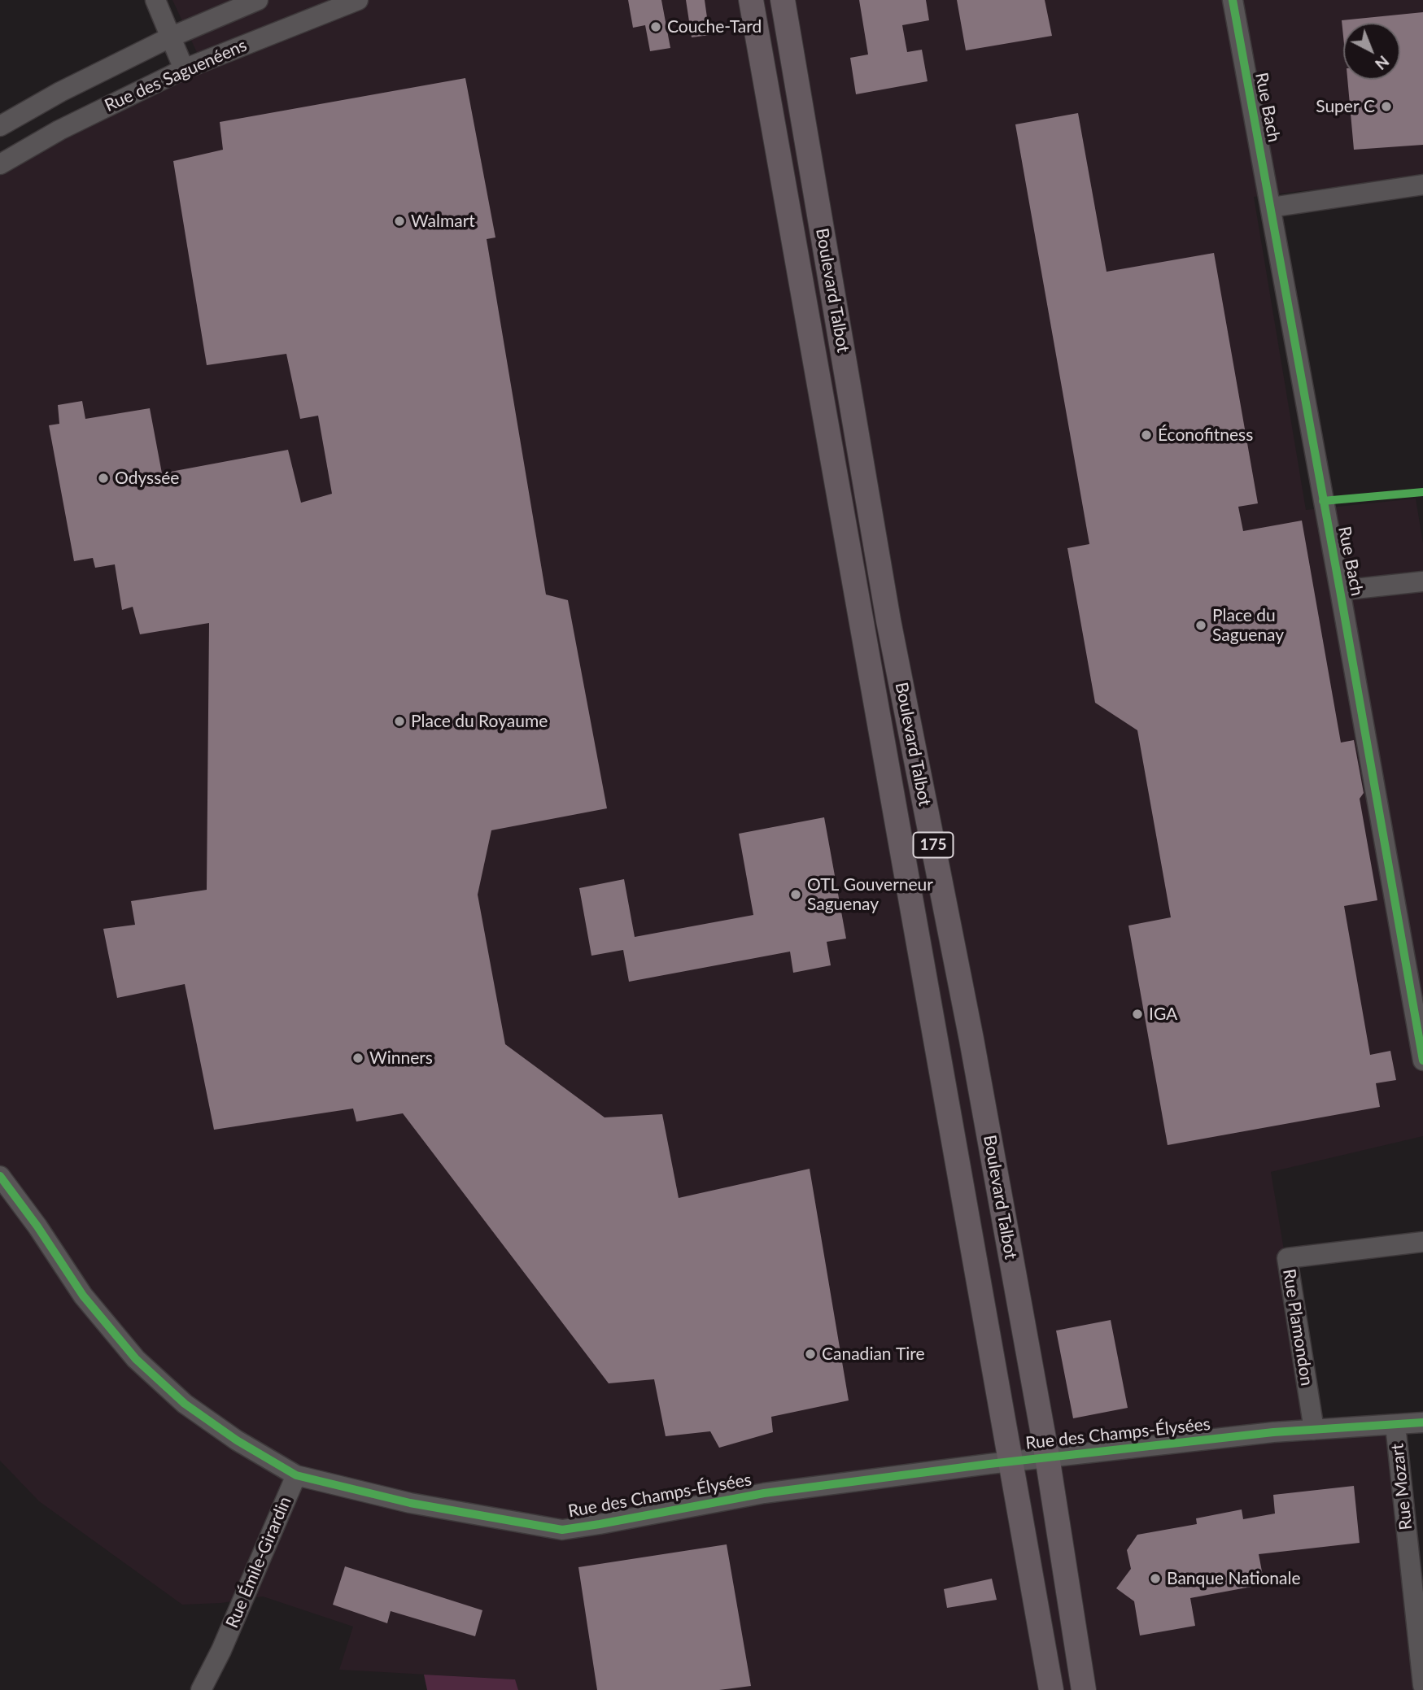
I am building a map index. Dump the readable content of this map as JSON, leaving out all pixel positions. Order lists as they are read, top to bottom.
{
  "streets": {
    "main road": ["Boulevard Talbot", "175"],
    "street": [
      "Rue des Saguenéens",
      "Rue Bach",
      "Rue Plamondon",
      "Rue des Champs-Élysées",
      "Rue Mozart",
      "Rue Émile-Girardin"
    ]
  },
  "crossings": [
    ["Boulevard Talbot", "Rue des Champs-Élysées"],
    ["Rue Plamondon", "Rue des Champs-Élysées"],
    ["Rue des Champs-Élysées", "Rue Mozart"],
    ["Rue des Champs-Élysées", "Rue Émile-Girardin"]
  ],
  "places": [
    "Couche-Tard",
    "Super C",
    "Walmart",
    "Éconofitness",
    "Odyssée",
    "Place du Saguenay",
    "Place du Royaume",
    "OTL Gouverneur Saguenay",
    "IGA",
    "Winners",
    "Canadian Tire",
    "Banque Nationale"
  ],
  "north": "bottom right"
}
